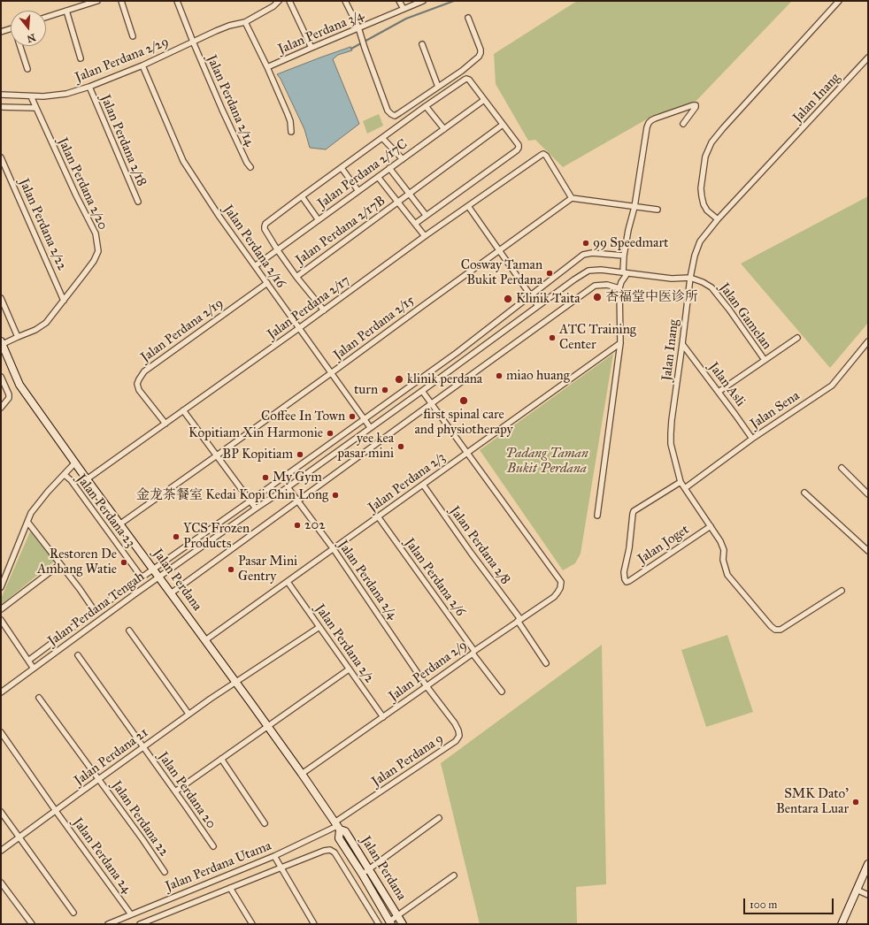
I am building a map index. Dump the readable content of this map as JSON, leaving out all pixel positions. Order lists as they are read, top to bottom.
{
  "streets": {
    "street": [
      "Jalan Perdana 3/4",
      "Jalan Perdana 2/29",
      "Jalan Inang",
      "Jalan Perdana 2/14",
      "Jalan Perdana 2/18",
      "Jalan Perdana 2/17C",
      "Jalan Perdana 2/20",
      "Jalan Perdana 2/22",
      "Jalan Perdana 2/17B",
      "Jalan Perdana 2/16",
      "Jalan Perdana 2/17",
      "Jalan Gamelan",
      "Jalan Perdana 2/15",
      "Jalan Perdana 2/19",
      "Jalan Asli",
      "Jalan Sena",
      "Jalan Perdana 2/3",
      "Jalan Perdana 23",
      "Jalan Joget",
      "Jalan Perdana 2/8",
      "Jalan Perdana 2/6",
      "Jalan Perdana",
      "Jalan Perdana 2/4",
      "Jalan Perdana Tengah",
      "Jalan Perdana 2/2",
      "Jalan Perdana 2/9",
      "Jalan Perdana 21",
      "Jalan Perdana 9",
      "Jalan Perdana 20",
      "Jalan Perdana 22",
      "Jalan Perdana 24",
      "Jalan Perdana Utama"
    ]
  },
  "crossings": [
    ["Jalan Perdana 2/29", "Jalan Perdana 2/14"],
    ["Jalan Perdana 2/29", "Jalan Perdana 2/18"],
    ["Jalan Perdana 2/29", "Jalan Perdana 2/20"],
    ["Jalan Perdana 2/29", "Jalan Perdana 2/16"],
    ["Jalan Inang", "Jalan Gamelan"],
    ["Jalan Inang", "Jalan Asli"],
    ["Jalan Inang", "Jalan Sena"],
    ["Jalan Inang", "Jalan Joget"],
    ["Jalan Inang", "Jalan Perdana Tengah"],
    ["Jalan Perdana 2/17C", "Jalan Perdana 2/16"],
    ["Jalan Perdana 2/20", "Jalan Perdana 2/22"],
    ["Jalan Perdana 2/20", "Jalan Perdana"],
    ["Jalan Perdana 2/16", "Jalan Perdana 2/17"],
    ["Jalan Perdana 2/16", "Jalan Perdana 2/15"],
    ["Jalan Perdana 2/16", "Jalan Perdana 2/19"],
    ["Jalan Perdana 2/16", "Jalan Perdana Tengah"],
    ["Jalan Perdana 2/17", "Jalan Perdana 2/15"],
    ["Jalan Perdana 2/17", "Jalan Perdana 2/19"],
    ["Jalan Perdana 2/17", "Jalan Perdana"],
    ["Jalan Gamelan", "Jalan Perdana Tengah"],
    ["Jalan Perdana 2/15", "Jalan Perdana"],
    ["Jalan Asli", "Jalan Sena"],
    ["Jalan Perdana 2/3", "Jalan Perdana 2/8"],
    ["Jalan Perdana 2/3", "Jalan Perdana 2/6"],
    ["Jalan Perdana 2/3", "Jalan Perdana"],
    ["Jalan Perdana 2/3", "Jalan Perdana 2/4"],
    ["Jalan Perdana 2/3", "Jalan Perdana 2/2"],
    ["Jalan Perdana 2/3", "Jalan Perdana 2/9"],
    ["Jalan Perdana 2/8", "Jalan Perdana 2/9"],
    ["Jalan Perdana 2/6", "Jalan Perdana 2/9"],
    ["Jalan Perdana", "Jalan Perdana Tengah"],
    ["Jalan Perdana", "Jalan Perdana 2/9"],
    ["Jalan Perdana", "Jalan Perdana 21"],
    ["Jalan Perdana", "Jalan Perdana 9"],
    ["Jalan Perdana", "Jalan Perdana Utama"],
    ["Jalan Perdana 2/4", "Jalan Perdana Tengah"],
    ["Jalan Perdana 2/4", "Jalan Perdana 2/9"],
    ["Jalan Perdana 2/4", "Jalan Perdana 9"],
    ["Jalan Perdana 2/2", "Jalan Perdana 2/9"],
    ["Jalan Perdana 2/2", "Jalan Perdana 21"],
    ["Jalan Perdana 2/9", "Jalan Perdana 9"],
    ["Jalan Perdana 21", "Jalan Perdana 20"],
    ["Jalan Perdana 21", "Jalan Perdana 22"],
    ["Jalan Perdana 21", "Jalan Perdana 24"],
    ["Jalan Perdana 9", "Jalan Perdana Utama"],
    ["Jalan Perdana 24", "Jalan Perdana Utama"]
  ],
  "parks": ["Padang Taman Bukit Perdana"],
  "places": [
    "99 Speedmart",
    "Cosway Taman Bukit Perdana",
    "杏福堂中医诊所",
    "Klinik Taita",
    "ATC Training Center",
    "miao huang",
    "klinik perdana",
    "turn",
    "first spinal care and physiotherapy",
    "Coffee In Town",
    "Kopitiam Xin Harmonie",
    "yee kea pasar mini",
    "BP Kopitiam",
    "My Gym",
    "金龙茶餐室 Kedai Kopi Chin Long",
    "202",
    "YCS Frozen Products",
    "Restoren De Ambang Watie",
    "Pasar Mini Gentry",
    "SMK Dato' Bentara Luar"
  ],
  "scale_bar": "100 m",
  "north": "bottom"
}
